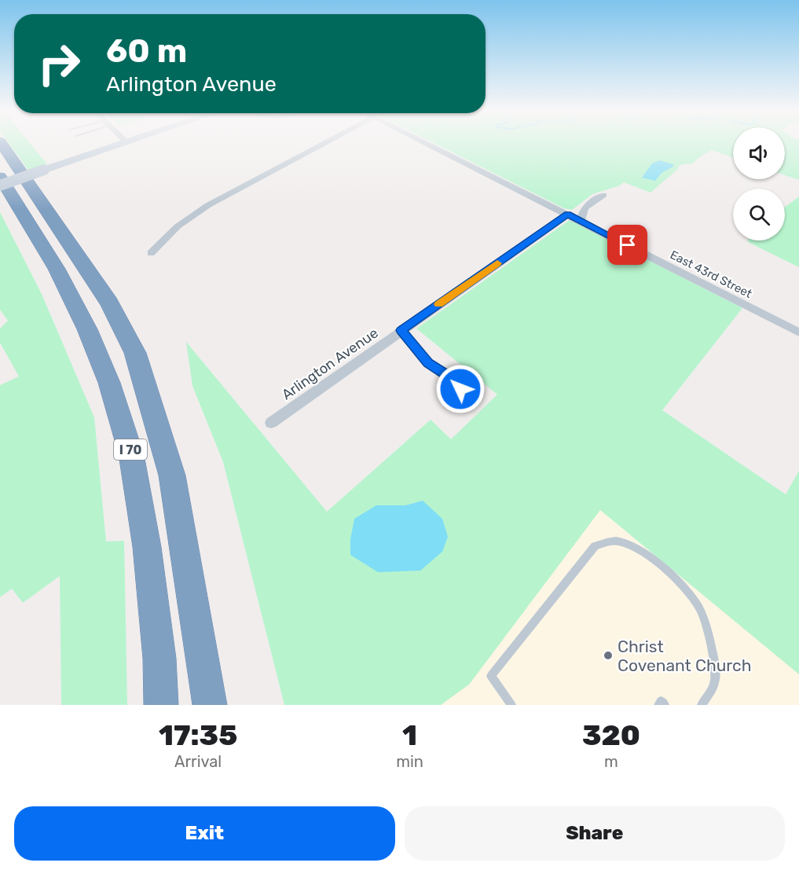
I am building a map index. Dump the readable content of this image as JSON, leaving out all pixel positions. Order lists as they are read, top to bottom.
{
  "streets": {
    "highway": ["I 70"],
    "street": ["East 43rd Street", "Arlington Avenue"]
  },
  "crossings": [
    ["East 43rd Street", "Arlington Avenue"]
  ],
  "places": ["Christ Covenant Church"],
  "page": {
    "turn": ["60 m", "Arlington Avenue"],
    "eta": [
      "17:35",
      "Arrival",
      "1",
      "min",
      "320",
      "m"
    ],
    "buttons": ["Exit", "Share"]
  }
}
